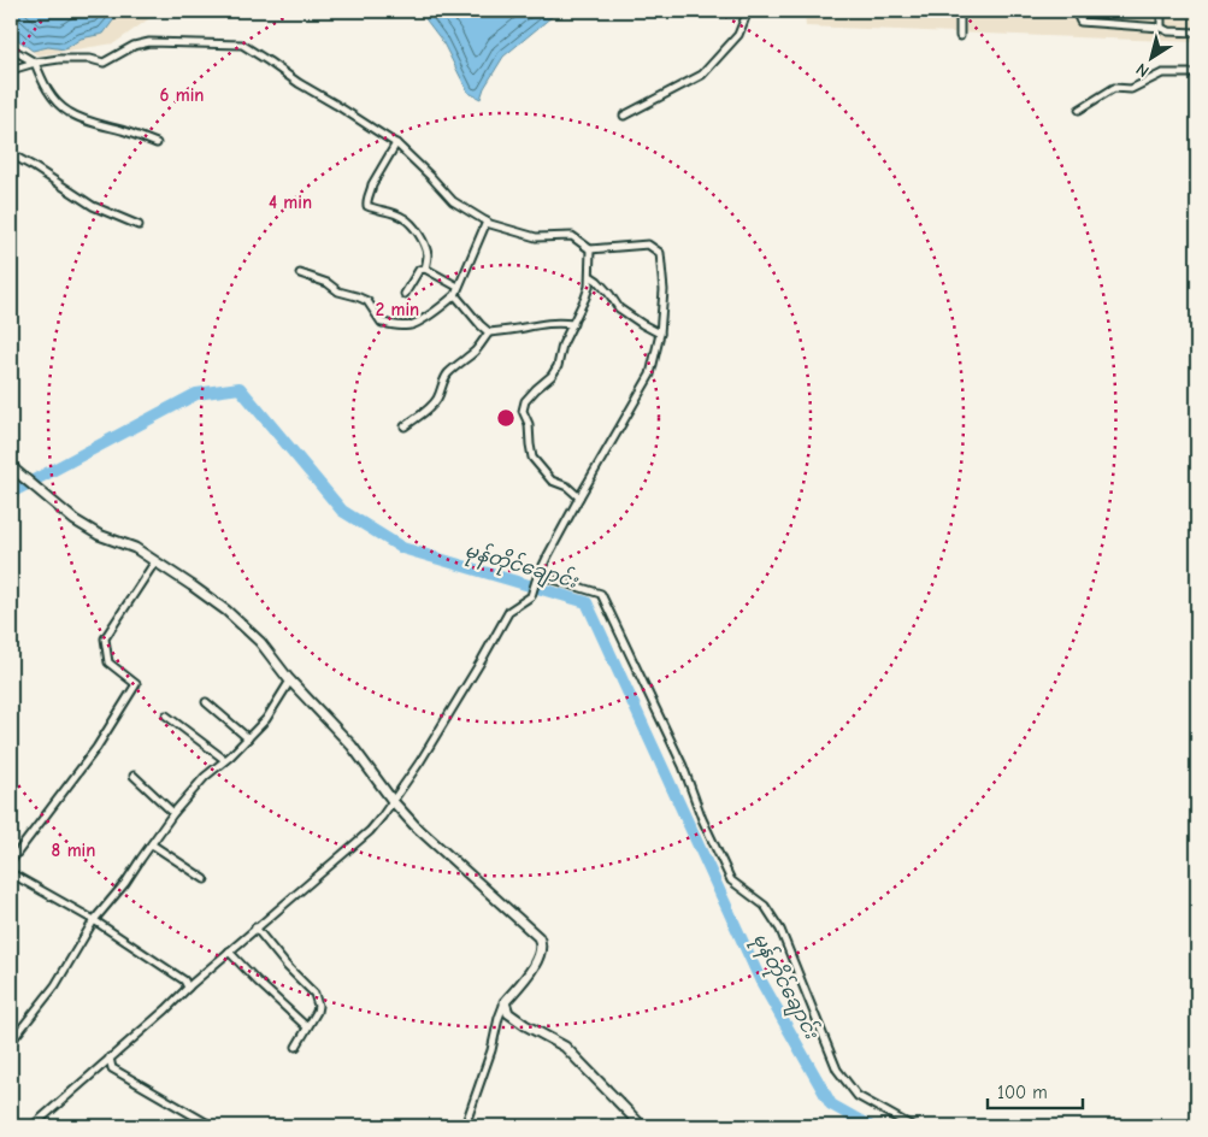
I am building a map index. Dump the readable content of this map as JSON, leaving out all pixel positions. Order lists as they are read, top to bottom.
{
  "water": ["မုန်တိုင်ချောင်း"],
  "scale_bar": "100 m",
  "north": "bottom left",
  "rings": [
    "6 min",
    "4 min",
    "2 min",
    "8 min"
  ]
}
